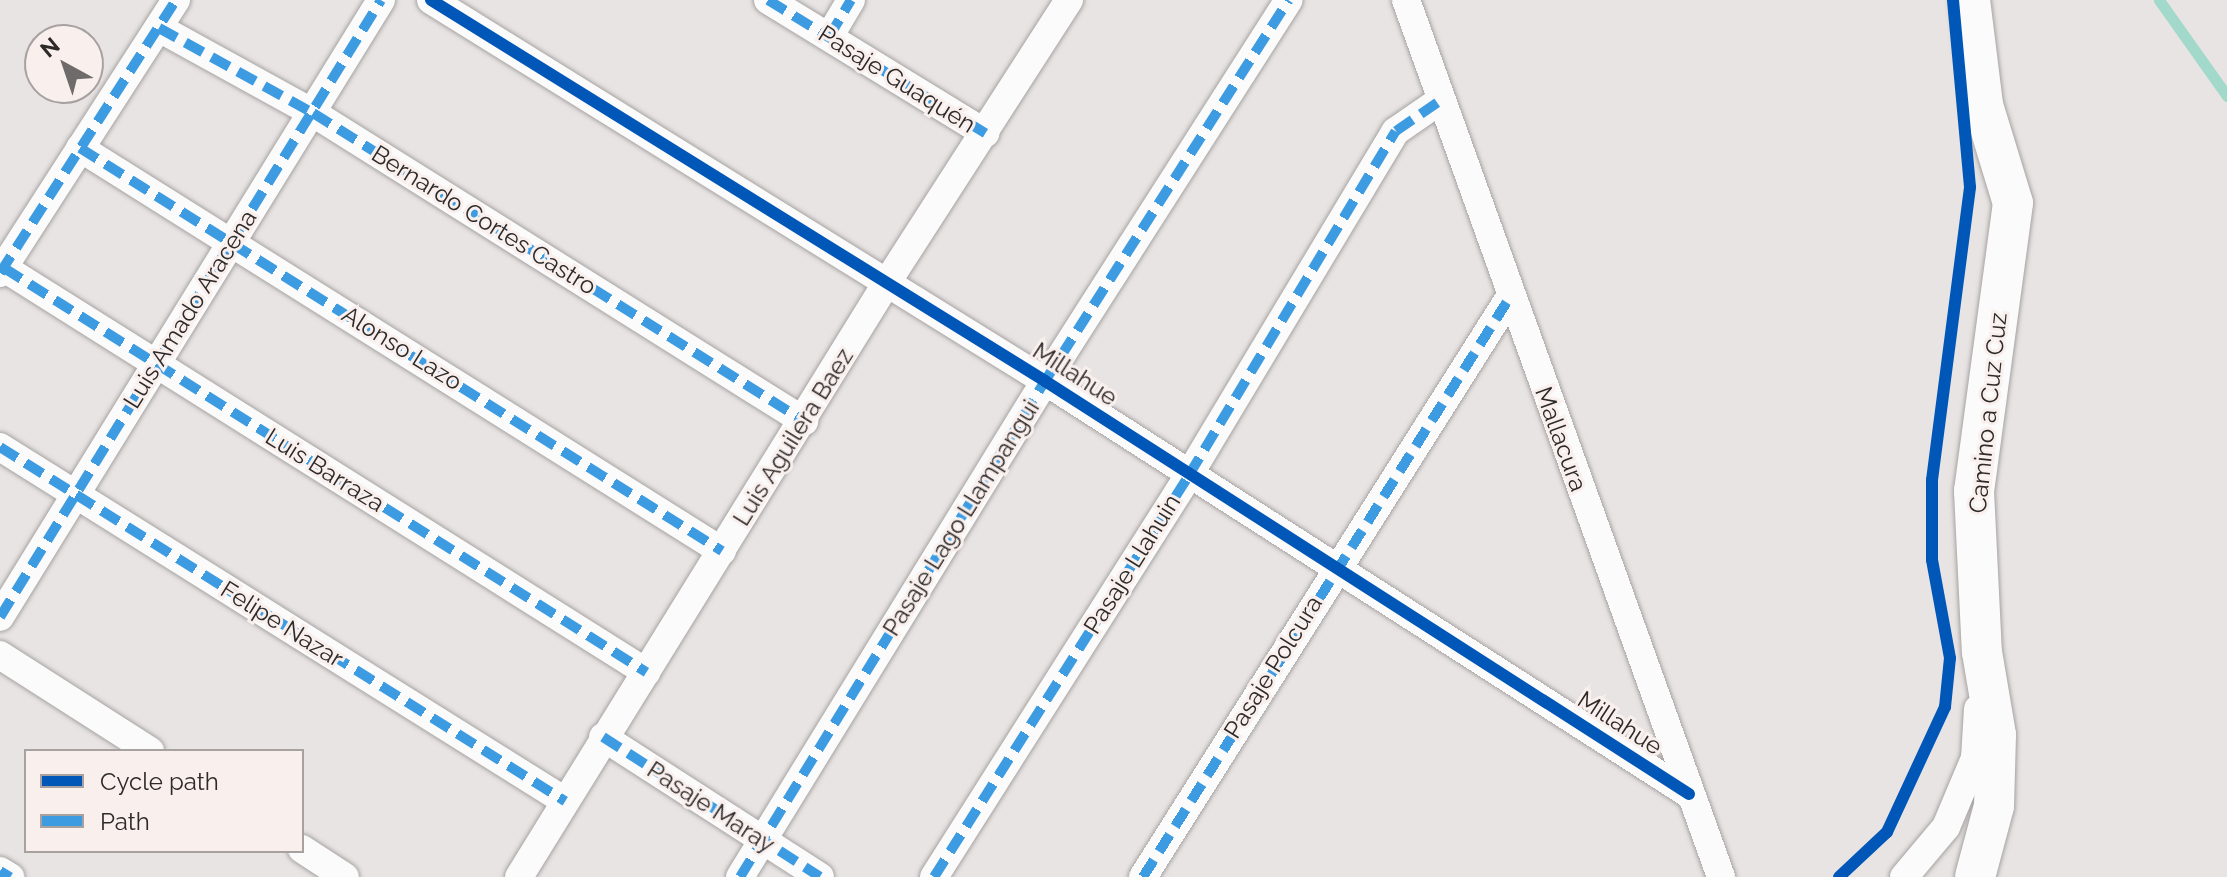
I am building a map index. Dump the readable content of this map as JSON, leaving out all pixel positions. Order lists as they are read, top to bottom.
{
  "streets": {
    "main road": ["Camino a Cuz Cuz"],
    "street": [
      "Pasaje Guaquén",
      "Bernardo Cortes Castro",
      "Luis Amado Aracena",
      "Alonso Lazo",
      "Millahue",
      "Luis Aguilera Baez",
      "Mallacura",
      "Luis Barraza",
      "Pasaje Lago Llampangui",
      "Pasaje Llahuin",
      "Felipe Nazar",
      "Pasaje Polcura",
      "Pasaje Maray"
    ]
  },
  "crossings": [
    ["Pasaje Guaquén", "Luis Aguilera Baez"],
    ["Bernardo Cortes Castro", "Luis Amado Aracena"],
    ["Bernardo Cortes Castro", "Luis Aguilera Baez"],
    ["Luis Amado Aracena", "Alonso Lazo"],
    ["Luis Amado Aracena", "Luis Barraza"],
    ["Luis Amado Aracena", "Felipe Nazar"],
    ["Alonso Lazo", "Luis Aguilera Baez"],
    ["Millahue", "Luis Aguilera Baez"],
    ["Millahue", "Mallacura"],
    ["Millahue", "Pasaje Lago Llampangui"],
    ["Millahue", "Pasaje Llahuin"],
    ["Millahue", "Pasaje Polcura"],
    ["Luis Aguilera Baez", "Luis Barraza"],
    ["Luis Aguilera Baez", "Felipe Nazar"],
    ["Luis Aguilera Baez", "Pasaje Maray"],
    ["Mallacura", "Pasaje Llahuin"],
    ["Mallacura", "Pasaje Polcura"],
    ["Pasaje Lago Llampangui", "Pasaje Maray"]
  ],
  "legend": ["Cycle path", "Path"],
  "north": "top left"
}
